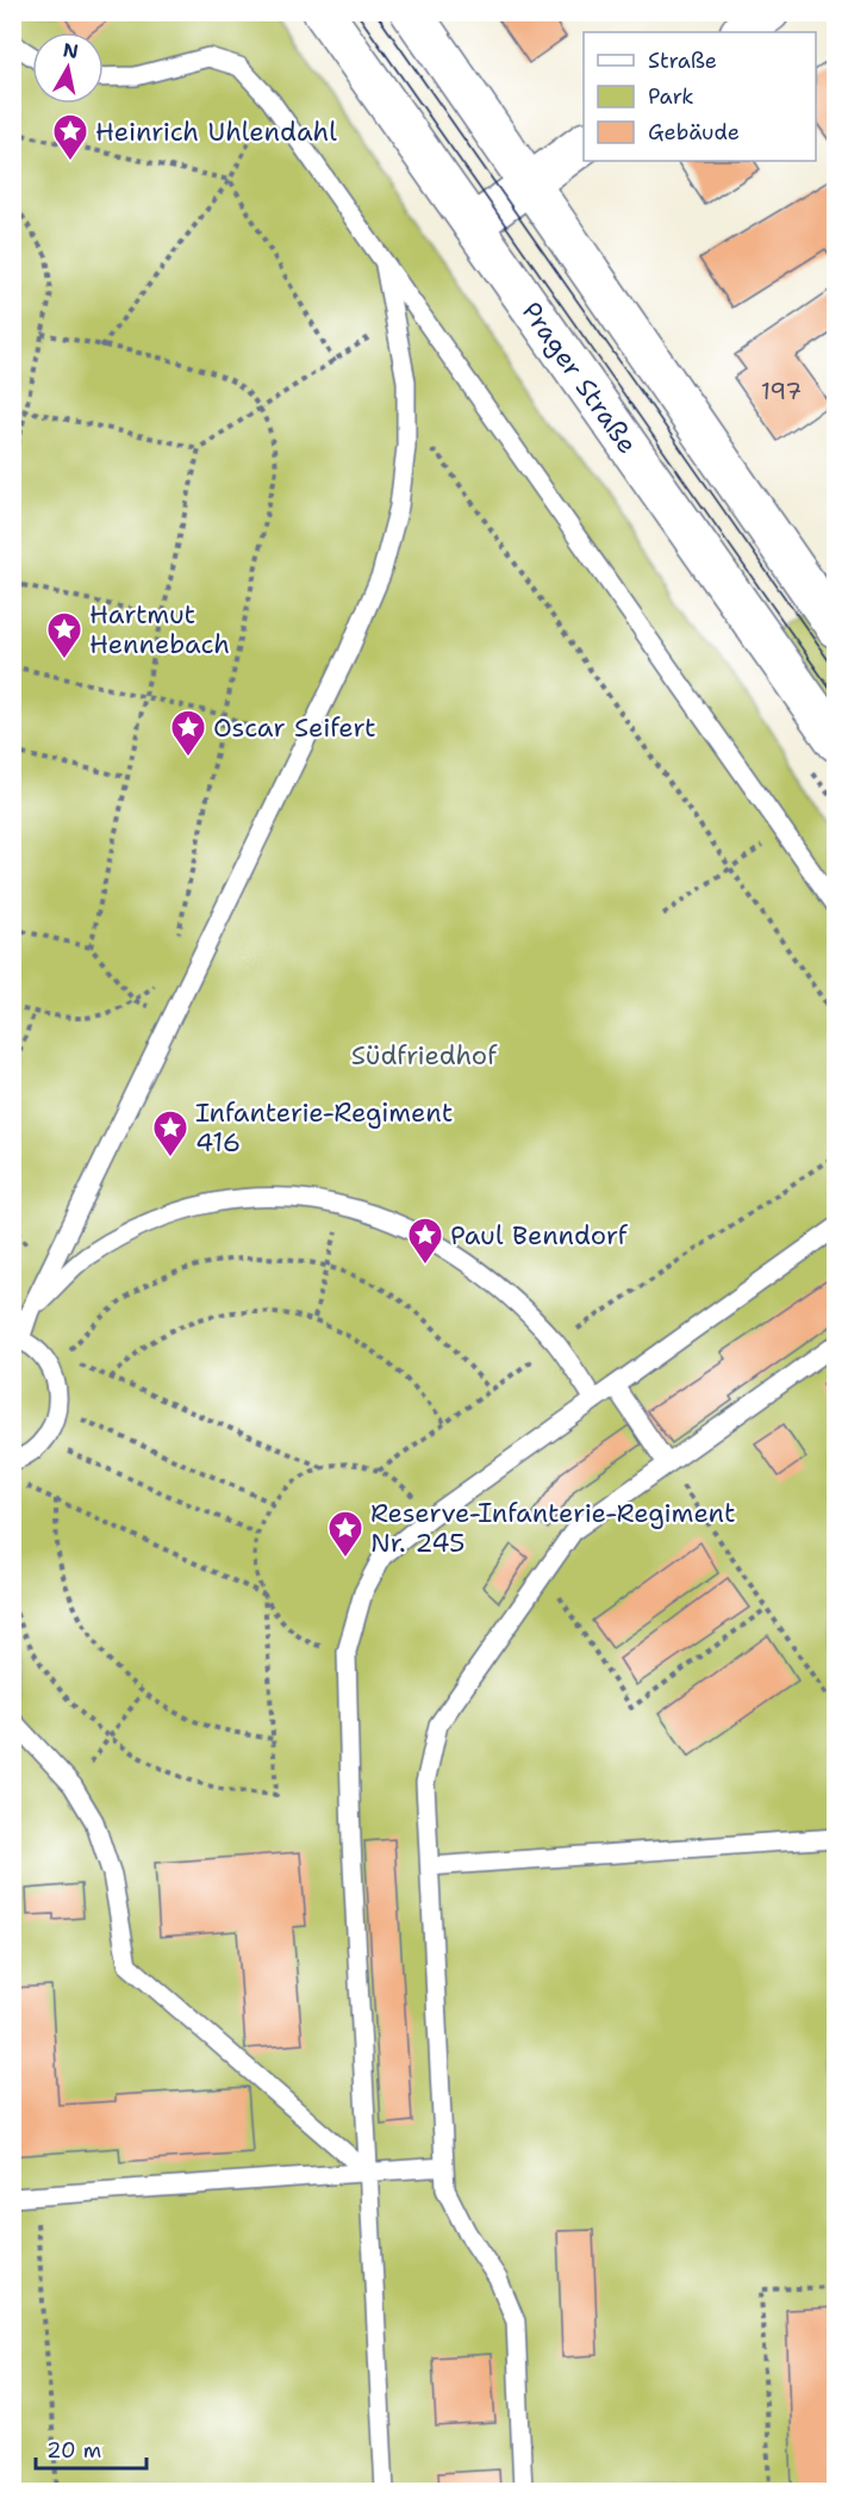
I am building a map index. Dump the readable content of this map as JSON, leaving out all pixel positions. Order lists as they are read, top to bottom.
{
  "streets": {
    "main road": ["Prager Straße"]
  },
  "parks": ["Südfriedhof"],
  "places": {
    "place": [
      "Heinrich Uhlendahl",
      "Hartmut Hennebach",
      "Oscar Seifert",
      "Infanterie-Regiment 416",
      "Paul Benndorf",
      "Reserve-Infanterie-Regiment Nr. 245"
    ]
  },
  "house_numbers": ["197"],
  "legend": ["Straße", "Park", "Gebäude"],
  "scale_bar": "20 m",
  "north": "top"
}
